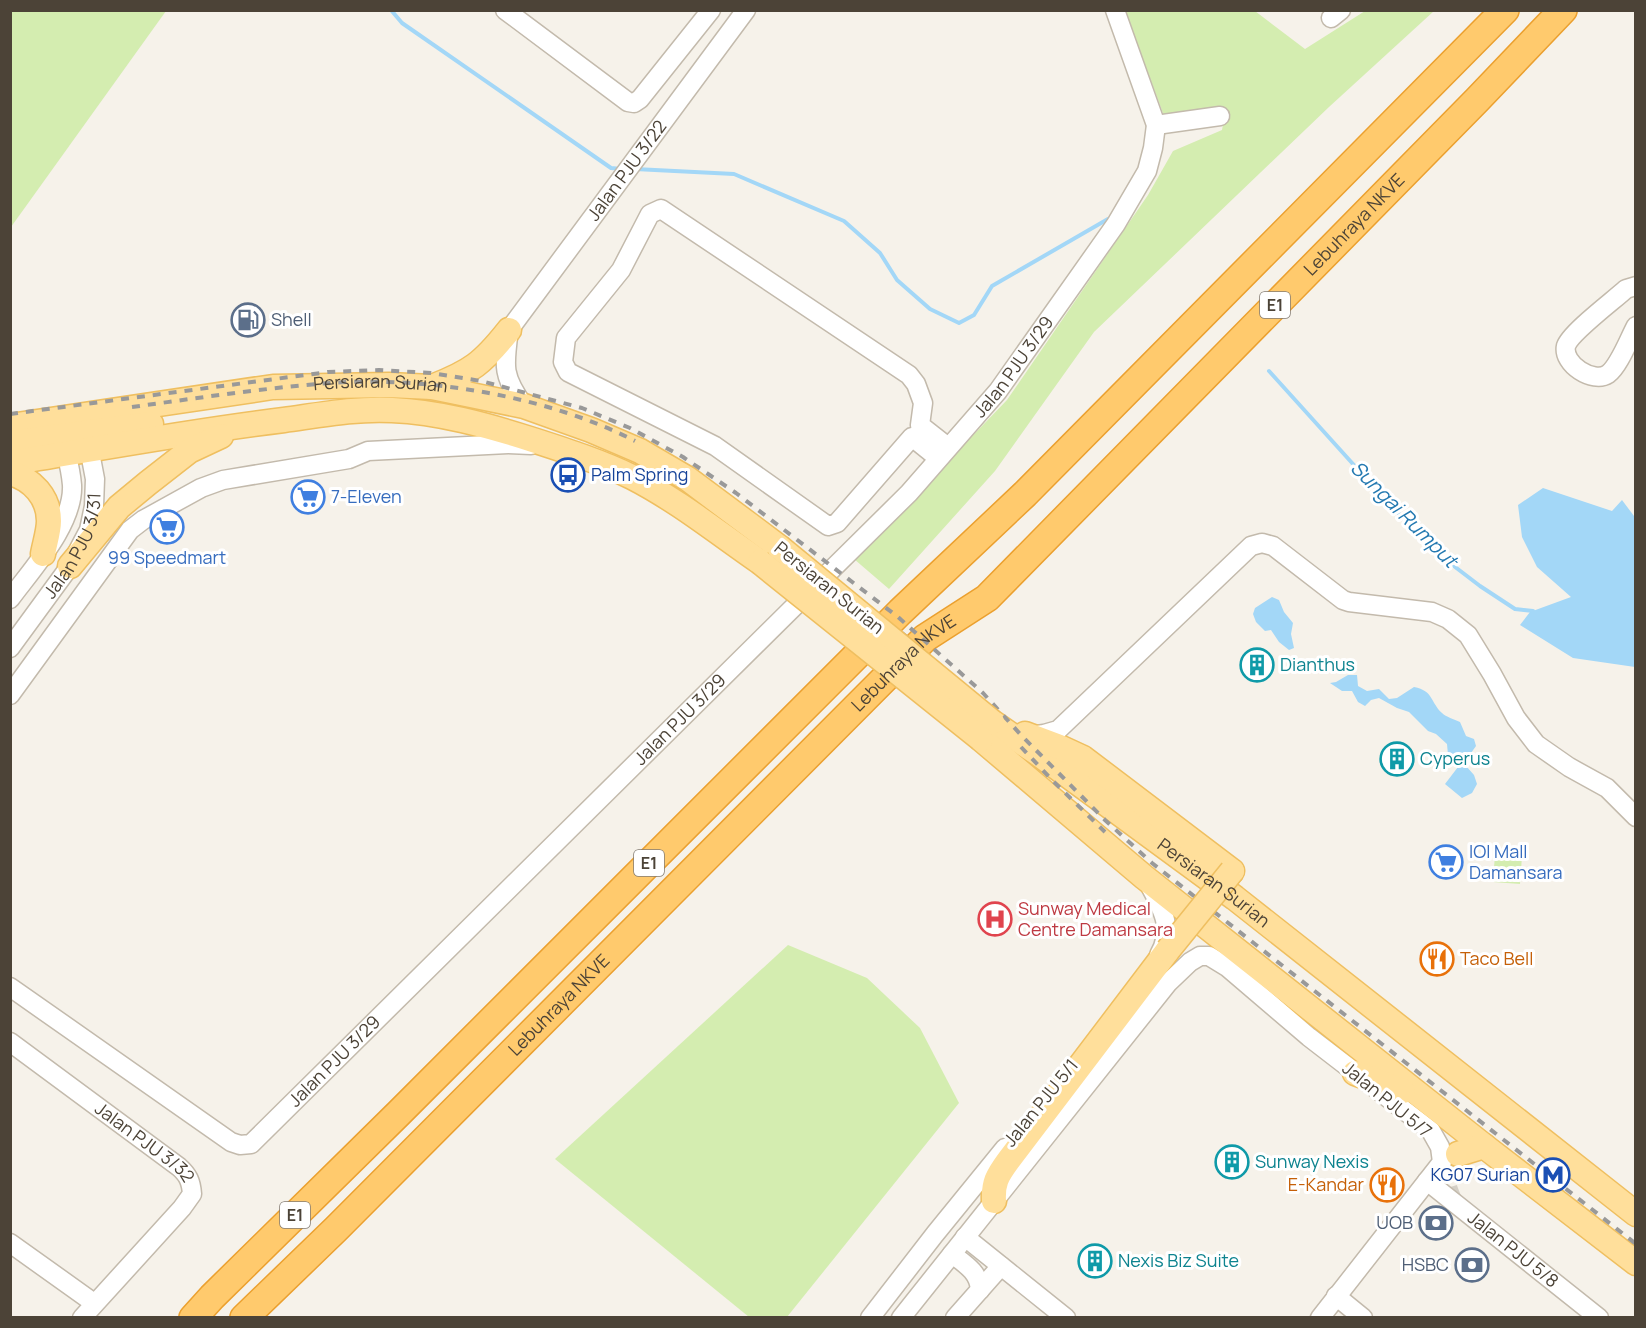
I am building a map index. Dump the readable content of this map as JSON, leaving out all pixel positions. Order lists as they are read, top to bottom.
{
  "streets": {
    "highway": ["Lebuhraya NKVE", "E1"],
    "main road": ["Persiaran Surian"],
    "street": [
      "Jalan PJU 3/22",
      "Jalan PJU 3/29",
      "Jalan PJU 3/31",
      "Jalan PJU 5/7",
      "Jalan PJU 5/1",
      "Jalan PJU 3/32",
      "Jalan PJU 5/8"
    ]
  },
  "crossings": [
    ["Persiaran Surian", "Jalan PJU 3/31"],
    ["Persiaran Surian", "Jalan PJU 5/1"],
    ["Jalan PJU 5/7", "Jalan PJU 5/1"],
    ["Jalan PJU 5/7", "Jalan PJU 5/8"]
  ],
  "water": ["Sungai Rumput"],
  "places": {
    "fuel station": ["Shell"],
    "bus stop": ["Palm Spring"],
    "supermarket": ["7-Eleven", "99 Speedmart", "IOI Mall Damansara"],
    "building": [
      "Dianthus",
      "Cyperus",
      "Sunway Nexis",
      "Nexis Biz Suite"
    ],
    "hospital": ["Sunway Medical Centre Damansara"],
    "restaurant": ["Taco Bell", "E-Kandar"],
    "metro station": ["KG07 Surian"],
    "bank": ["UOB", "HSBC"]
  }
}
